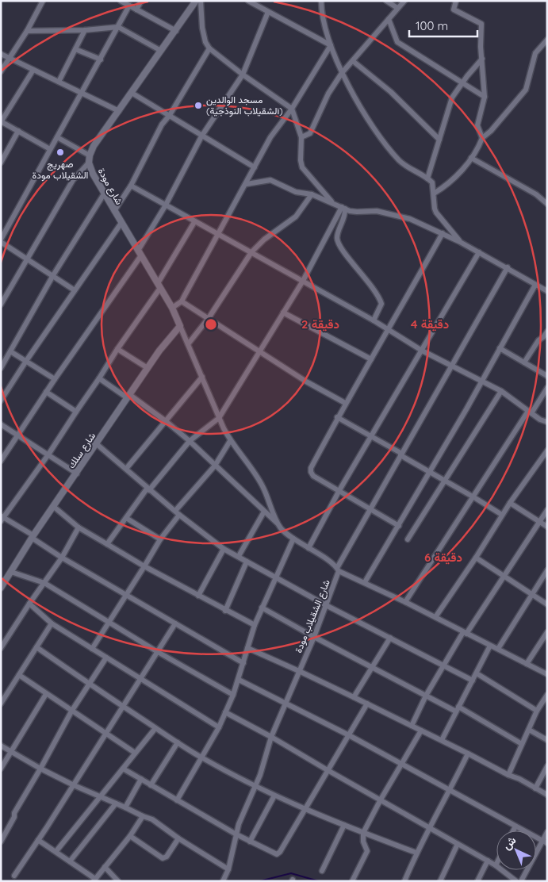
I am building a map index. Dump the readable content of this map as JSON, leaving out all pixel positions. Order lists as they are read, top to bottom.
{
  "streets": {
    "street": ["شارع مودة", "شارع سلك", "شارع الشقيلاب مودة"]
  },
  "crossings": [
    ["شارع مودة", "شارع سلك"]
  ],
  "places": ["مسجد الوالدين (الشقيلاب النوذجية)", "صهريج الشقيلاب مودة"],
  "scale_bar": "100 m",
  "north": "top left",
  "rings": ["2 دقيقة", "4 دقيقة", "6 دقيقة"]
}
